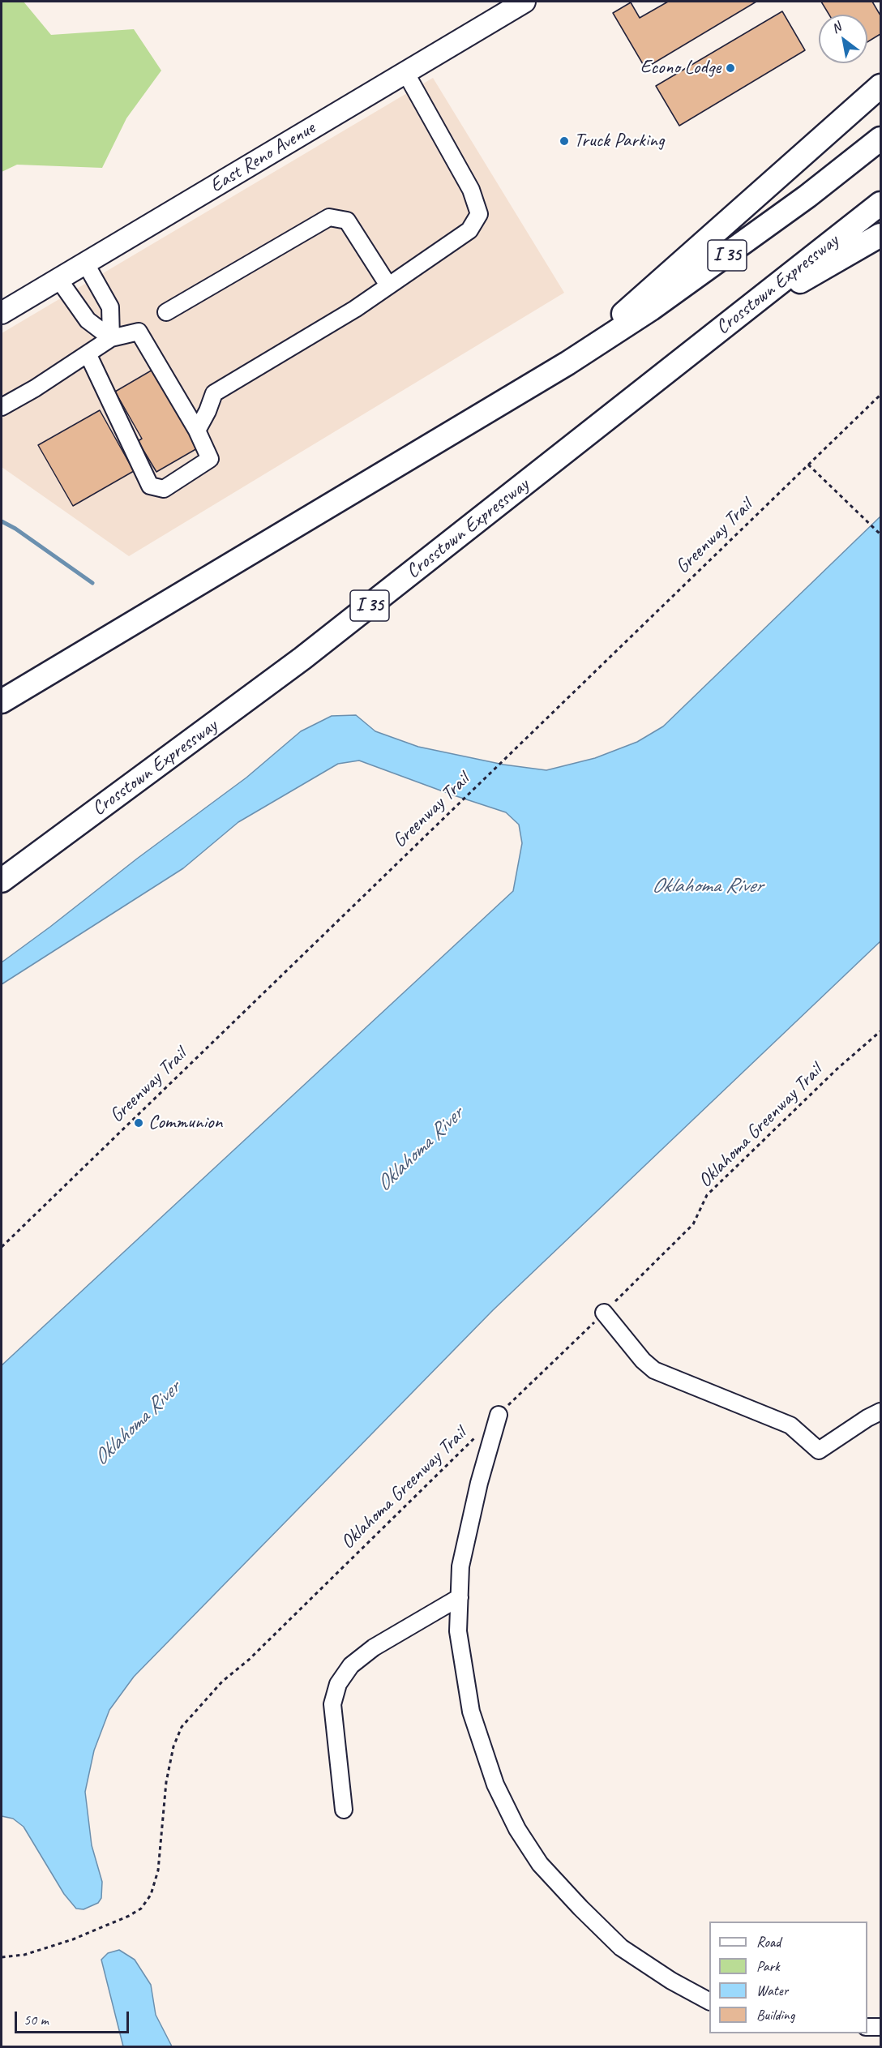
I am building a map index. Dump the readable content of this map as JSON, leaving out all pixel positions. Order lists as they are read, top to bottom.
{
  "streets": {
    "highway": ["I 35", "Crosstown Expressway"],
    "main road": ["East Reno Avenue"],
    "path": ["Greenway Trail", "Oklahoma Greenway Trail"]
  },
  "water": ["Oklahoma River"],
  "places": ["Econo Lodge", "Truck Parking", "Communion"],
  "legend": [
    "Road",
    "Park",
    "Water",
    "Building"
  ],
  "scale_bar": "50 m",
  "north": "top left"
}
